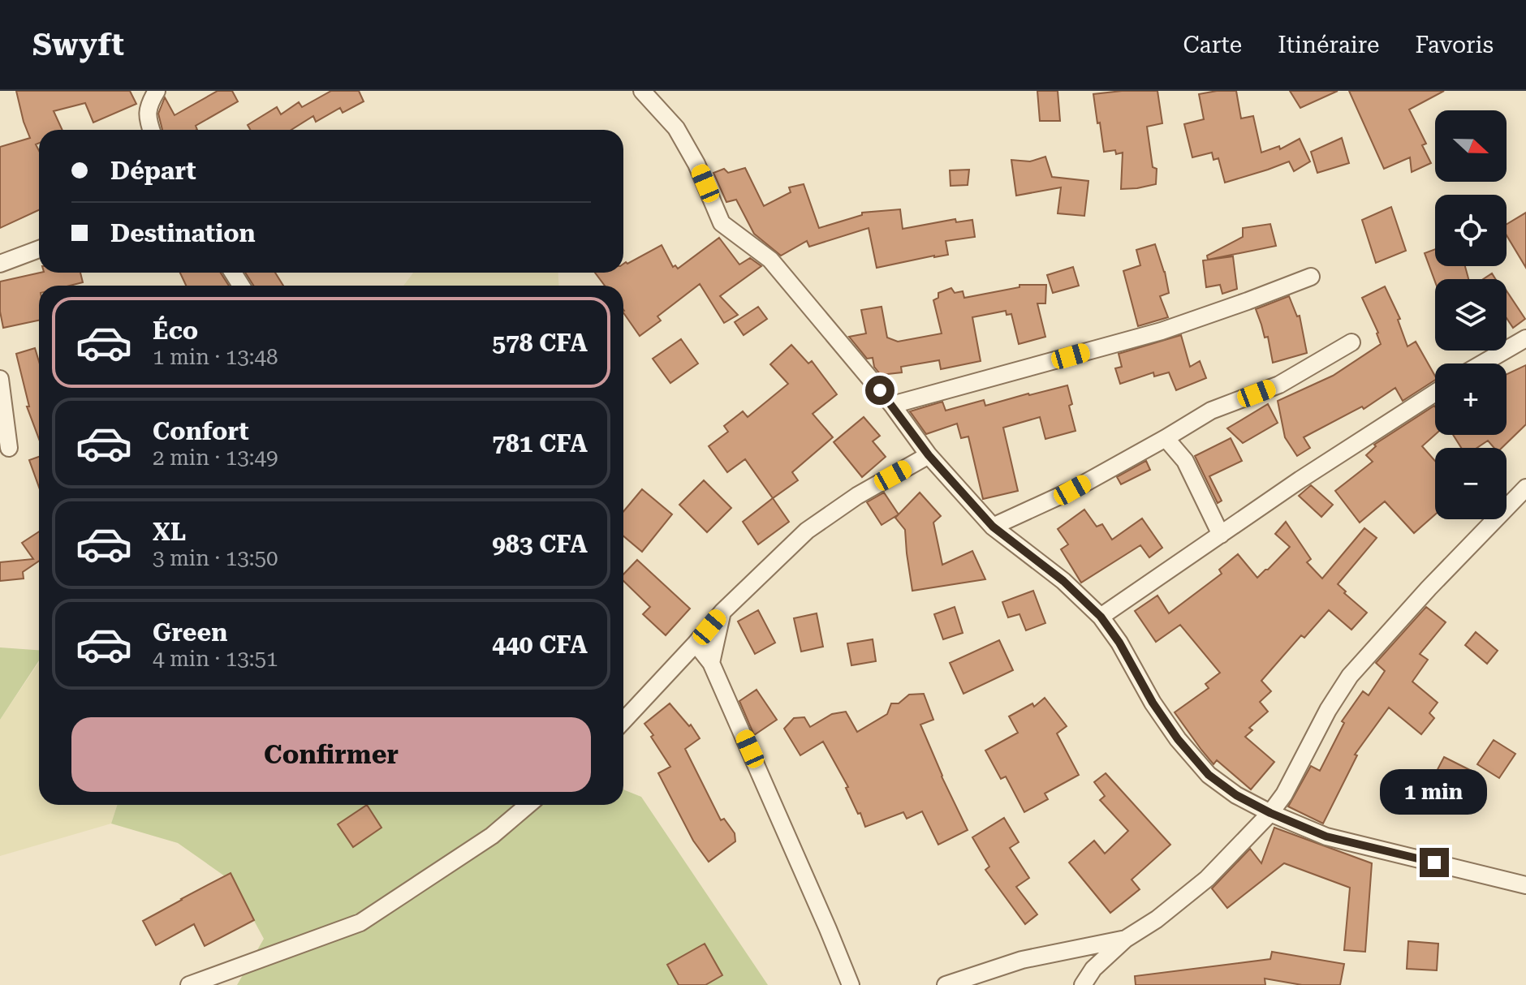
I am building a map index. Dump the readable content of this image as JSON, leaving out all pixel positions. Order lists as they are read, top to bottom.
{
  "north": "right",
  "page": {
    "header": "Swyft",
    "nav": ["Carte", "Itinéraire", "Favoris"],
    "map_buttons": ["+", "−"],
    "banner": ["Départ", "Destination"],
    "list": [
      {
        "name": "Éco",
        "note": "1 min · 13:48",
        "value": "578 CFA"
      },
      {
        "name": "Confort",
        "note": "2 min · 13:49",
        "value": "781 CFA"
      },
      {
        "name": "XL",
        "note": "3 min · 13:50",
        "value": "983 CFA"
      },
      {
        "name": "Green",
        "note": "4 min · 13:51",
        "value": "440 CFA"
      }
    ],
    "buttons": "Confirmer",
    "bubble": "1 min"
  }
}
